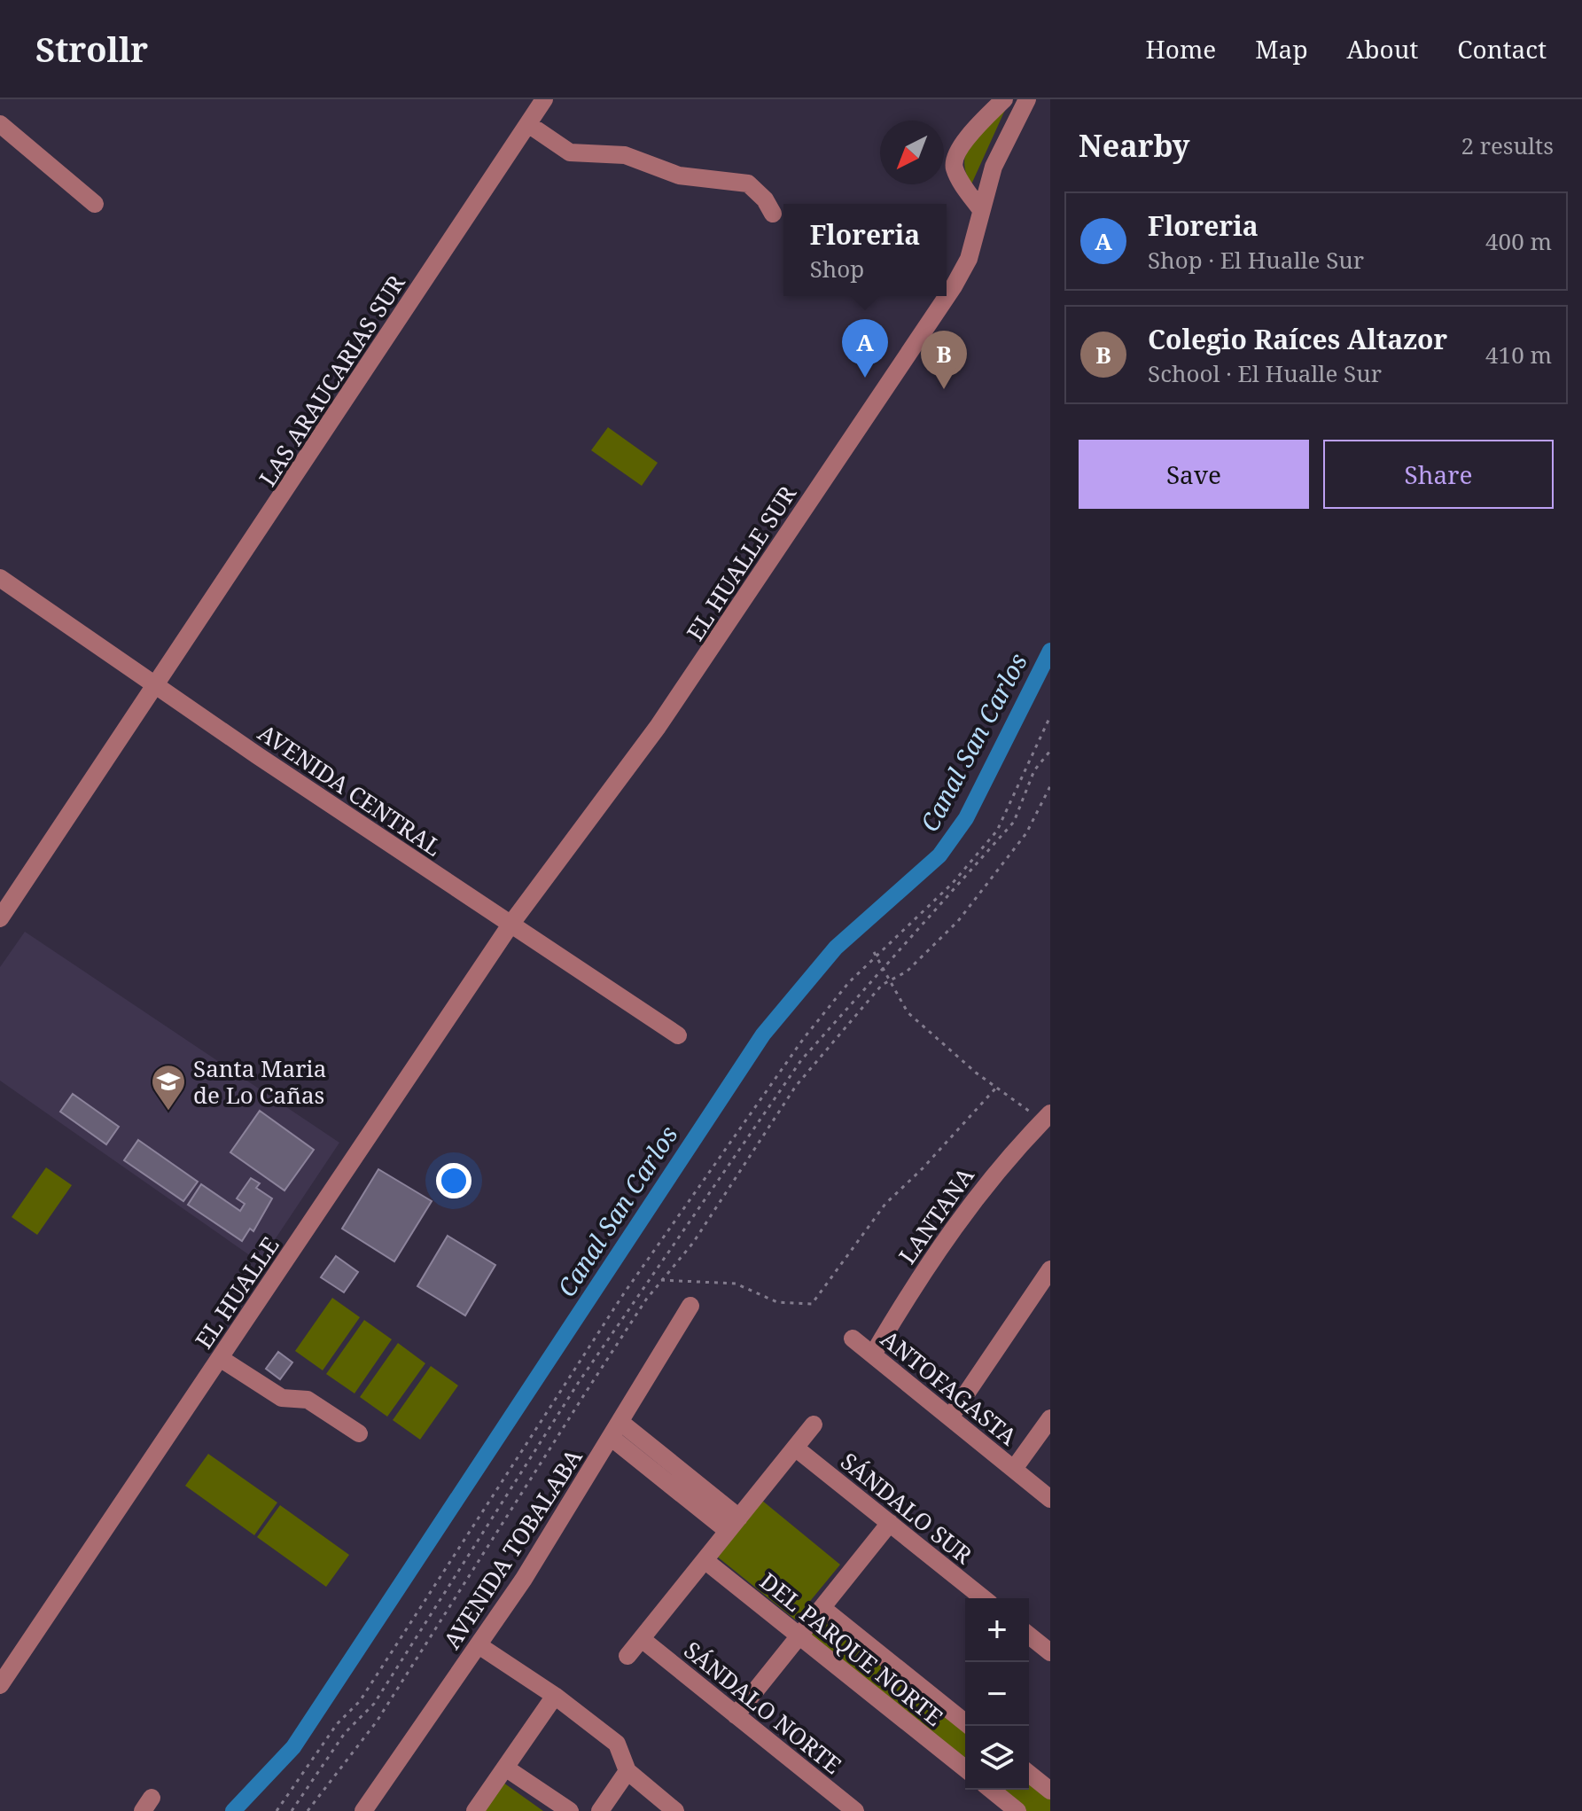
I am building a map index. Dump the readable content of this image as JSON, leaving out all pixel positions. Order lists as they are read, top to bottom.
{
  "streets": {
    "street": [
      "LAS ARAUCARIAS SUR",
      "EL HUALLE SUR",
      "AVENIDA CENTRAL",
      "LANTANA",
      "EL HUALLE",
      "ANTOFAGASTA",
      "SÁNDALO SUR",
      "AVENIDA TOBALABA",
      "DEL PARQUE NORTE",
      "SÁNDALO NORTE"
    ]
  },
  "crossings": [
    ["LAS ARAUCARIAS SUR", "AVENIDA CENTRAL"],
    ["EL HUALLE SUR", "AVENIDA CENTRAL"],
    ["EL HUALLE SUR", "EL HUALLE"],
    ["AVENIDA CENTRAL", "EL HUALLE"],
    ["LANTANA", "ANTOFAGASTA"]
  ],
  "water": ["Canal San Carlos"],
  "places": {
    "school or university": ["Santa Maria de Lo Cañas"]
  },
  "north": "bottom left",
  "page": {
    "header": "Strollr",
    "nav": [
      "Home",
      "Map",
      "About",
      "Contact"
    ],
    "heading": ["Nearby", "2 results"],
    "list": [
      {
        "mark": "A",
        "name": "Floreria",
        "note": "Shop · El Hualle Sur",
        "value": "400 m"
      },
      {
        "mark": "B",
        "name": "Colegio Raíces Altazor",
        "note": "School · El Hualle Sur",
        "value": "410 m"
      }
    ],
    "popup": ["Floreria", "Shop"],
    "pins": ["A", "B"],
    "buttons": ["Save", "Share"],
    "map_buttons": ["+", "−"]
  }
}
